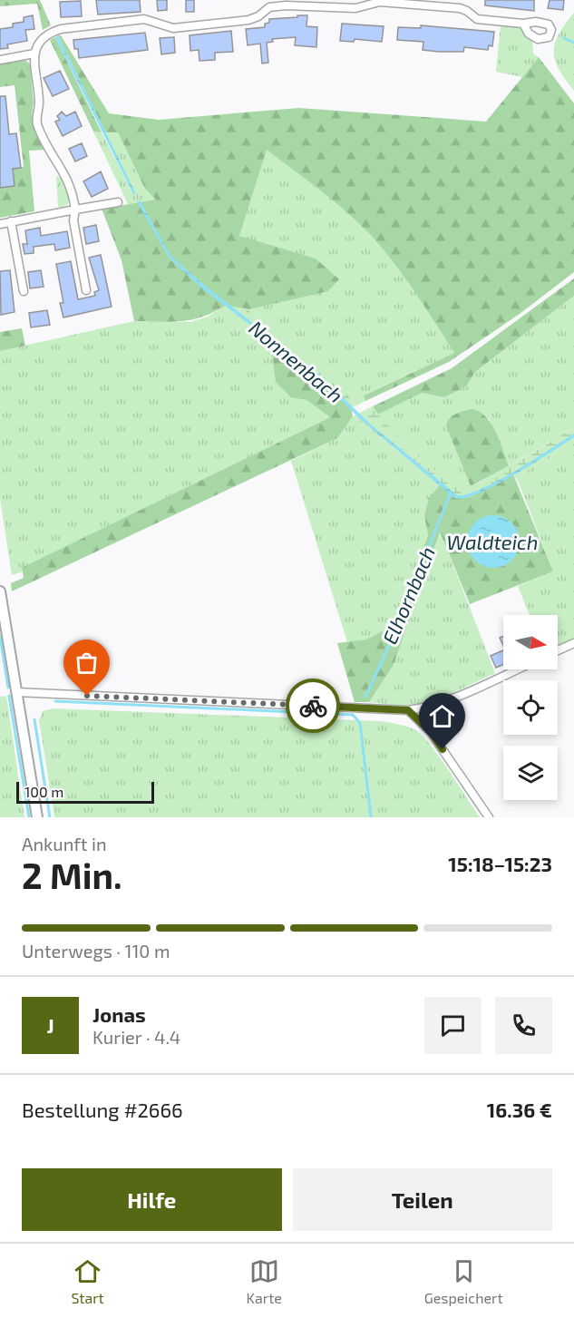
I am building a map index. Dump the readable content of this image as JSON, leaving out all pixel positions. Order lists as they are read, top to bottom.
{
  "water": ["Nonnenbach", "Waldteich", "Elhornbach"],
  "scale_bar": "100 m",
  "north": "right",
  "page": {
    "scale": "100 m",
    "heading": ["2 Min.", "Ankunft in", "15:18–15:23"],
    "panel": [
      "Jonas",
      "Kurier · 4.4",
      "Bestellung #2666",
      "16.36 €"
    ],
    "bar": "Unterwegs · 110 m",
    "round": "J",
    "buttons": ["Hilfe", "Teilen"],
    "tabs": ["Start", "Karte", "Gespeichert"]
  }
}
